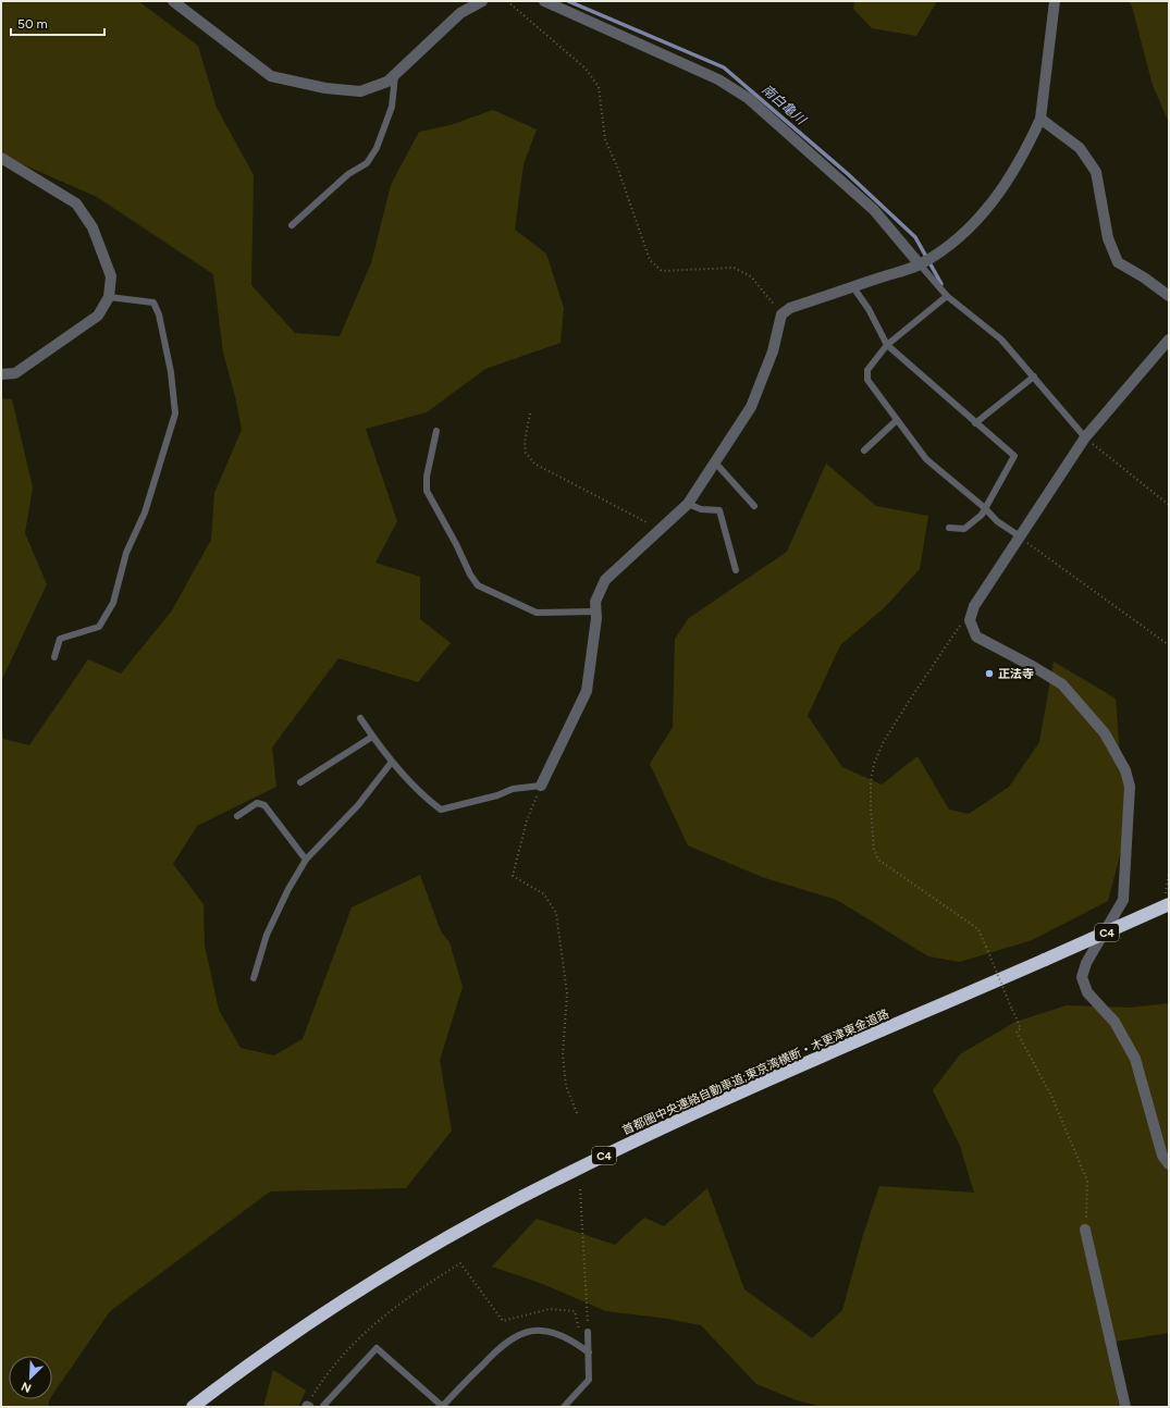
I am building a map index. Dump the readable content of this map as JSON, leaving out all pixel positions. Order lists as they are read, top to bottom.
{
  "streets": {
    "highway": ["C4", "首都圏中央連絡自動車道;東京湾横断・木更津東金道路"]
  },
  "water": ["南白亀川"],
  "places": ["正法寺"],
  "scale_bar": "50 m",
  "north": "bottom left"
}
